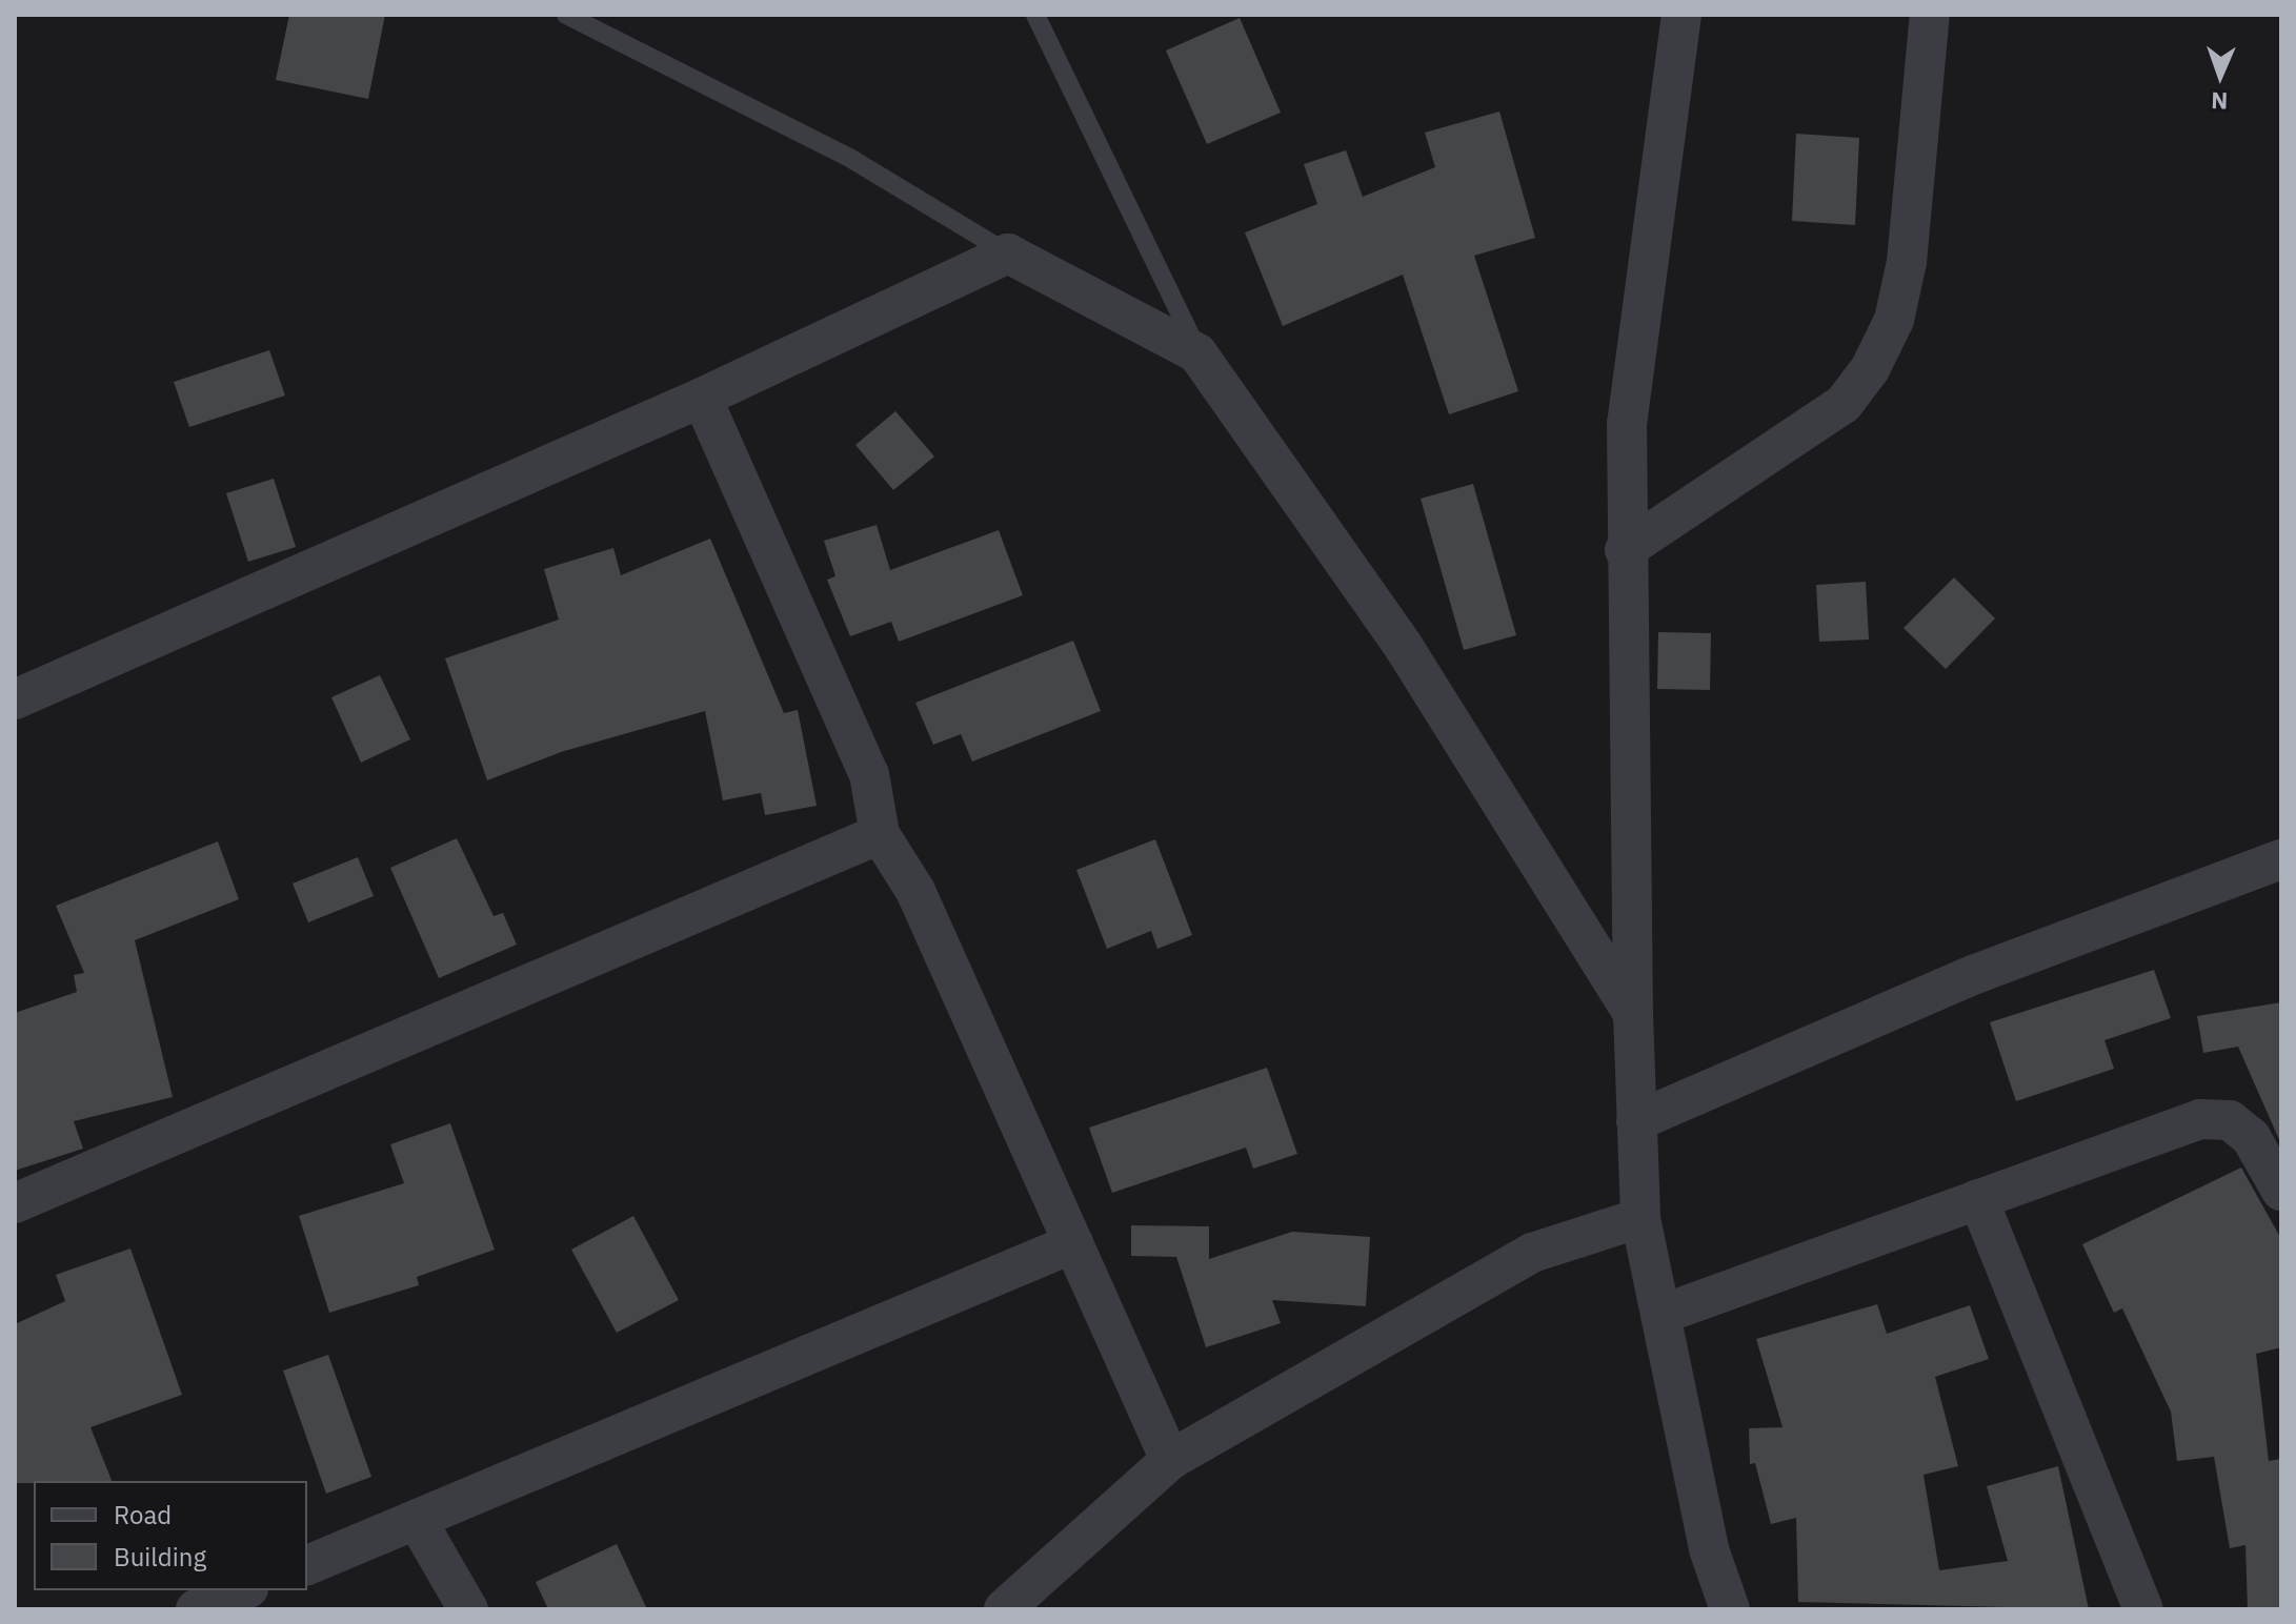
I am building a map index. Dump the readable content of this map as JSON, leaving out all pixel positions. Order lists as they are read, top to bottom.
{
  "legend": ["Road", "Building"],
  "north": "bottom"
}
